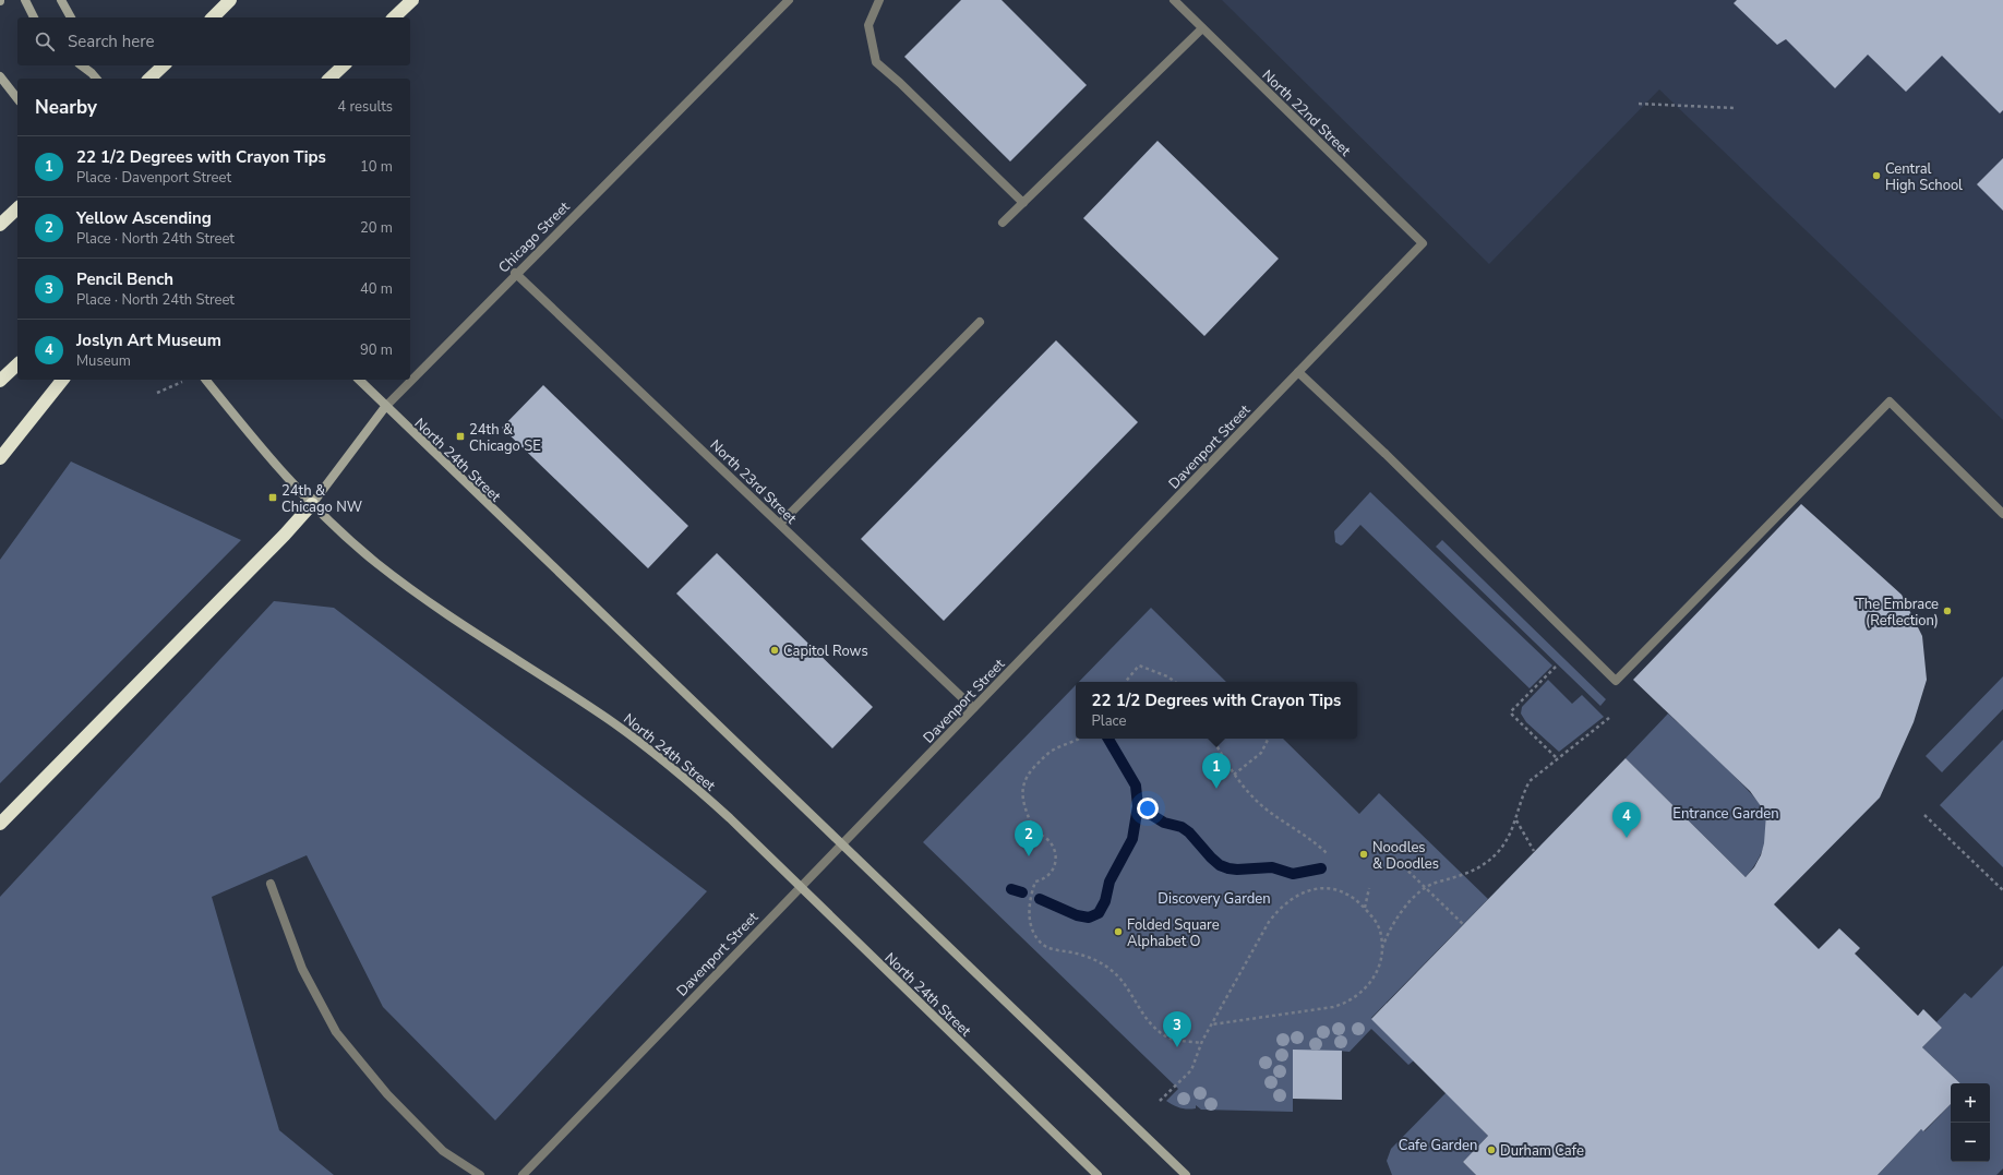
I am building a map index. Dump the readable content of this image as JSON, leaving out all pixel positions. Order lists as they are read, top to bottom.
{
  "streets": {
    "main road": ["Chicago Street", "North 24th Street"],
    "street": ["North 22nd Street", "Davenport Street", "North 23rd Street"]
  },
  "crossings": [
    ["North 22nd Street", "Davenport Street"],
    ["Chicago Street", "North 24th Street"],
    ["Chicago Street", "North 23rd Street"],
    ["Davenport Street", "North 24th Street"],
    ["Davenport Street", "North 23rd Street"]
  ],
  "parks": ["Entrance Garden", "Discovery Garden", "Cafe Garden"],
  "places": {
    "other": [
      "Central High School",
      "The Embrace (Reflection)",
      "Capitol Rows",
      "Noodles & Doodles",
      "Folded Square Alphabet O",
      "Durham Cafe"
    ],
    "transit": ["24th & Chicago SE", "24th & Chicago NW"]
  },
  "page": {
    "search": "Search here",
    "heading": ["Nearby", "4 results"],
    "list": [
      {
        "mark": "1",
        "name": "22 1/2 Degrees with Crayon Tips",
        "note": "Place · Davenport Street",
        "value": "10 m"
      },
      {
        "mark": "2",
        "name": "Yellow Ascending",
        "note": "Place · North 24th Street",
        "value": "20 m"
      },
      {
        "mark": "3",
        "name": "Pencil Bench",
        "note": "Place · North 24th Street",
        "value": "40 m"
      },
      {
        "mark": "4",
        "name": "Joslyn Art Museum",
        "note": "Museum",
        "value": "90 m"
      }
    ],
    "popup": ["22 1/2 Degrees with Crayon Tips", "Place"],
    "pins": [
      "1",
      "4",
      "2",
      "3"
    ],
    "map_buttons": ["+", "−"]
  }
}
